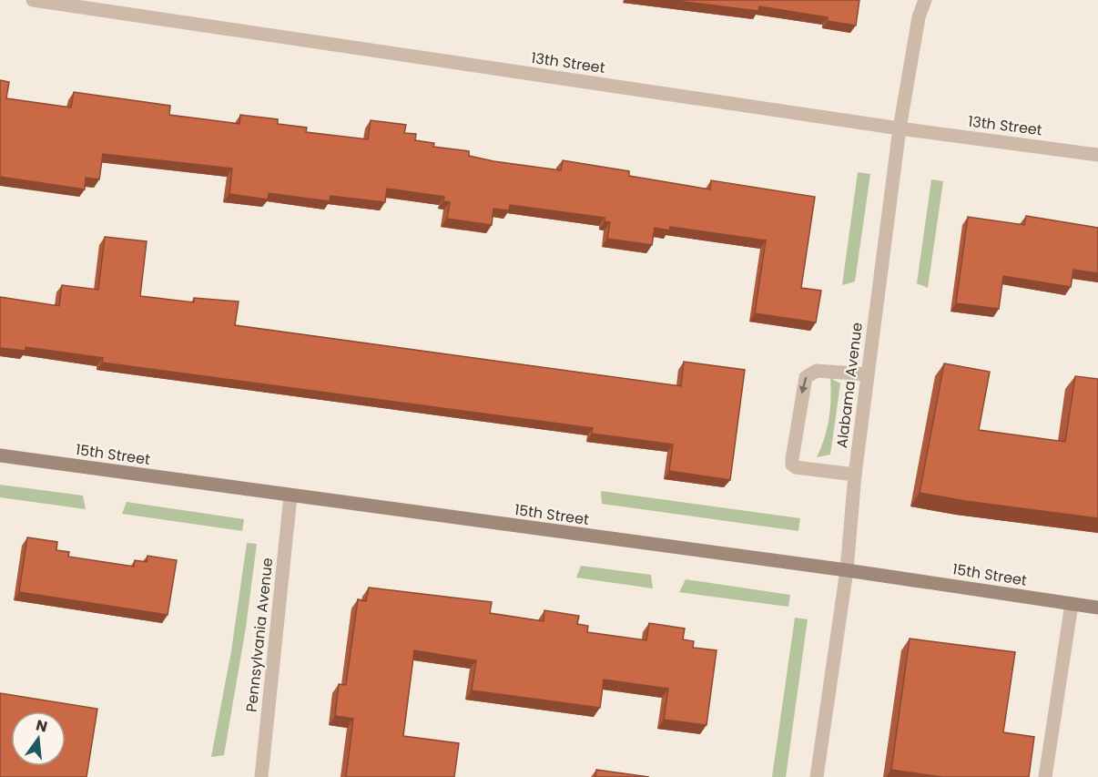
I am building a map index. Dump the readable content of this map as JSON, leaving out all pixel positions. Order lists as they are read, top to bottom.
{
  "streets": {
    "street": [
      "13th Street",
      "Alabama Avenue",
      "15th Street",
      "Pennsylvania Avenue"
    ]
  },
  "crossings": [
    ["13th Street", "Alabama Avenue"],
    ["Alabama Avenue", "15th Street"],
    ["15th Street", "Pennsylvania Avenue"]
  ],
  "north": "top"
}
